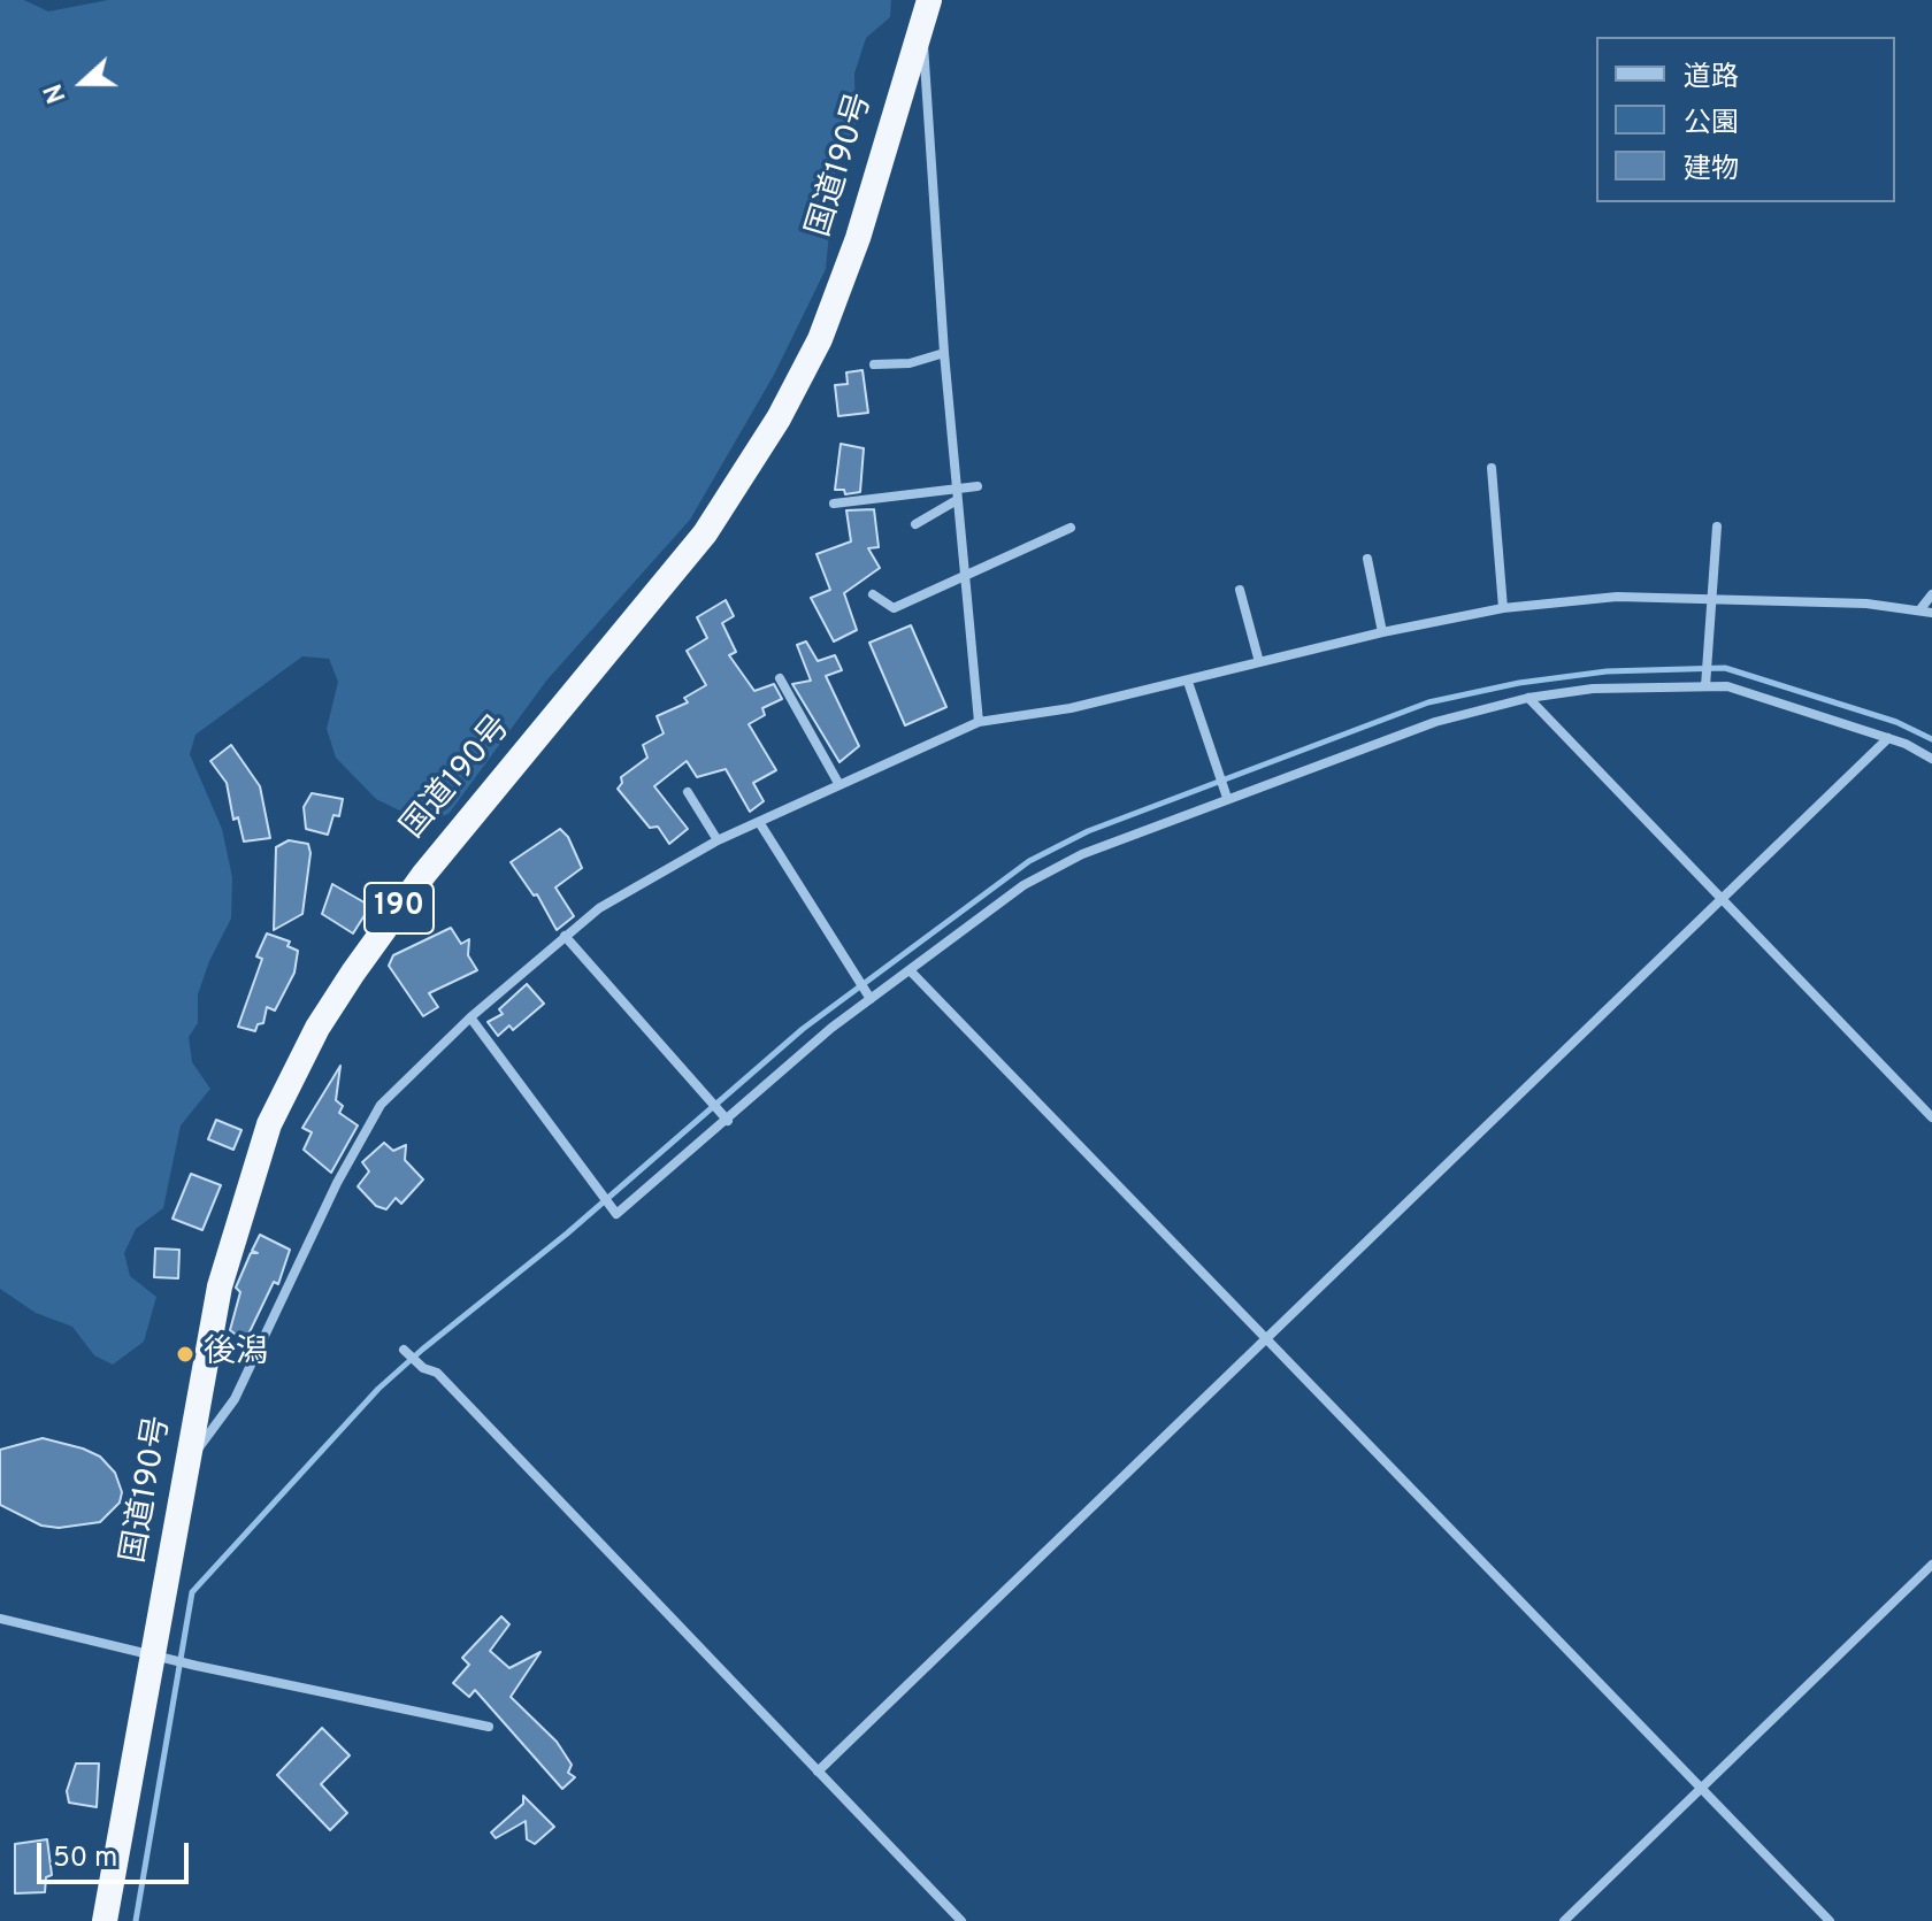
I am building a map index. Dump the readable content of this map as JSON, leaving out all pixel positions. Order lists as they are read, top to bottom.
{
  "streets": {
    "highway": ["国道190号", "190"]
  },
  "places": ["後潟"],
  "legend": ["道路", "公園", "建物"],
  "scale_bar": "50 m",
  "north": "left"
}
